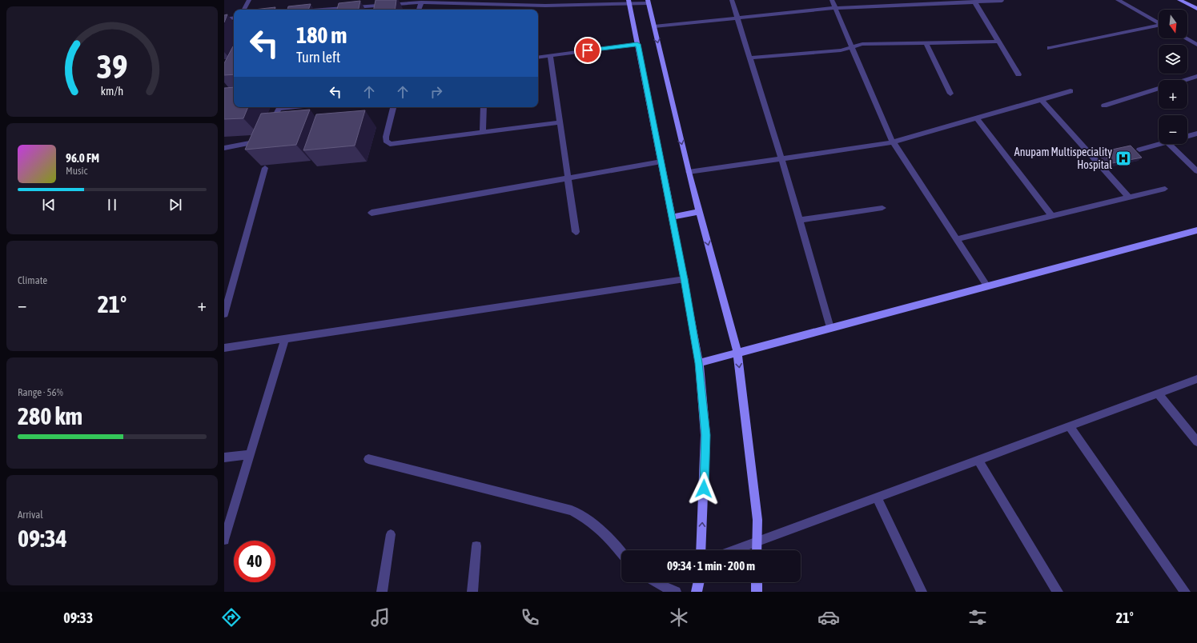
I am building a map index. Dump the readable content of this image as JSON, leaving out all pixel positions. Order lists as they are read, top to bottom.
{
  "places": {
    "hospital": ["Anupam Multispeciality Hospital"]
  },
  "north": "bottom",
  "page": {
    "map_buttons": ["+", "−"],
    "turn": ["180 m", "Turn left"],
    "song": ["96.0 FM", "Music"],
    "tile": [
      "Climate",
      ["Range · 56%", "280 km"],
      ["Arrival", "09:34"]
    ],
    "heat": ["−", "21°", "+"],
    "limit": "40",
    "trip": "09:34 · 1 min · 200 m",
    "tabs": ["09:33", "21°"],
    "gauge": ["39", "km/h"]
  }
}
